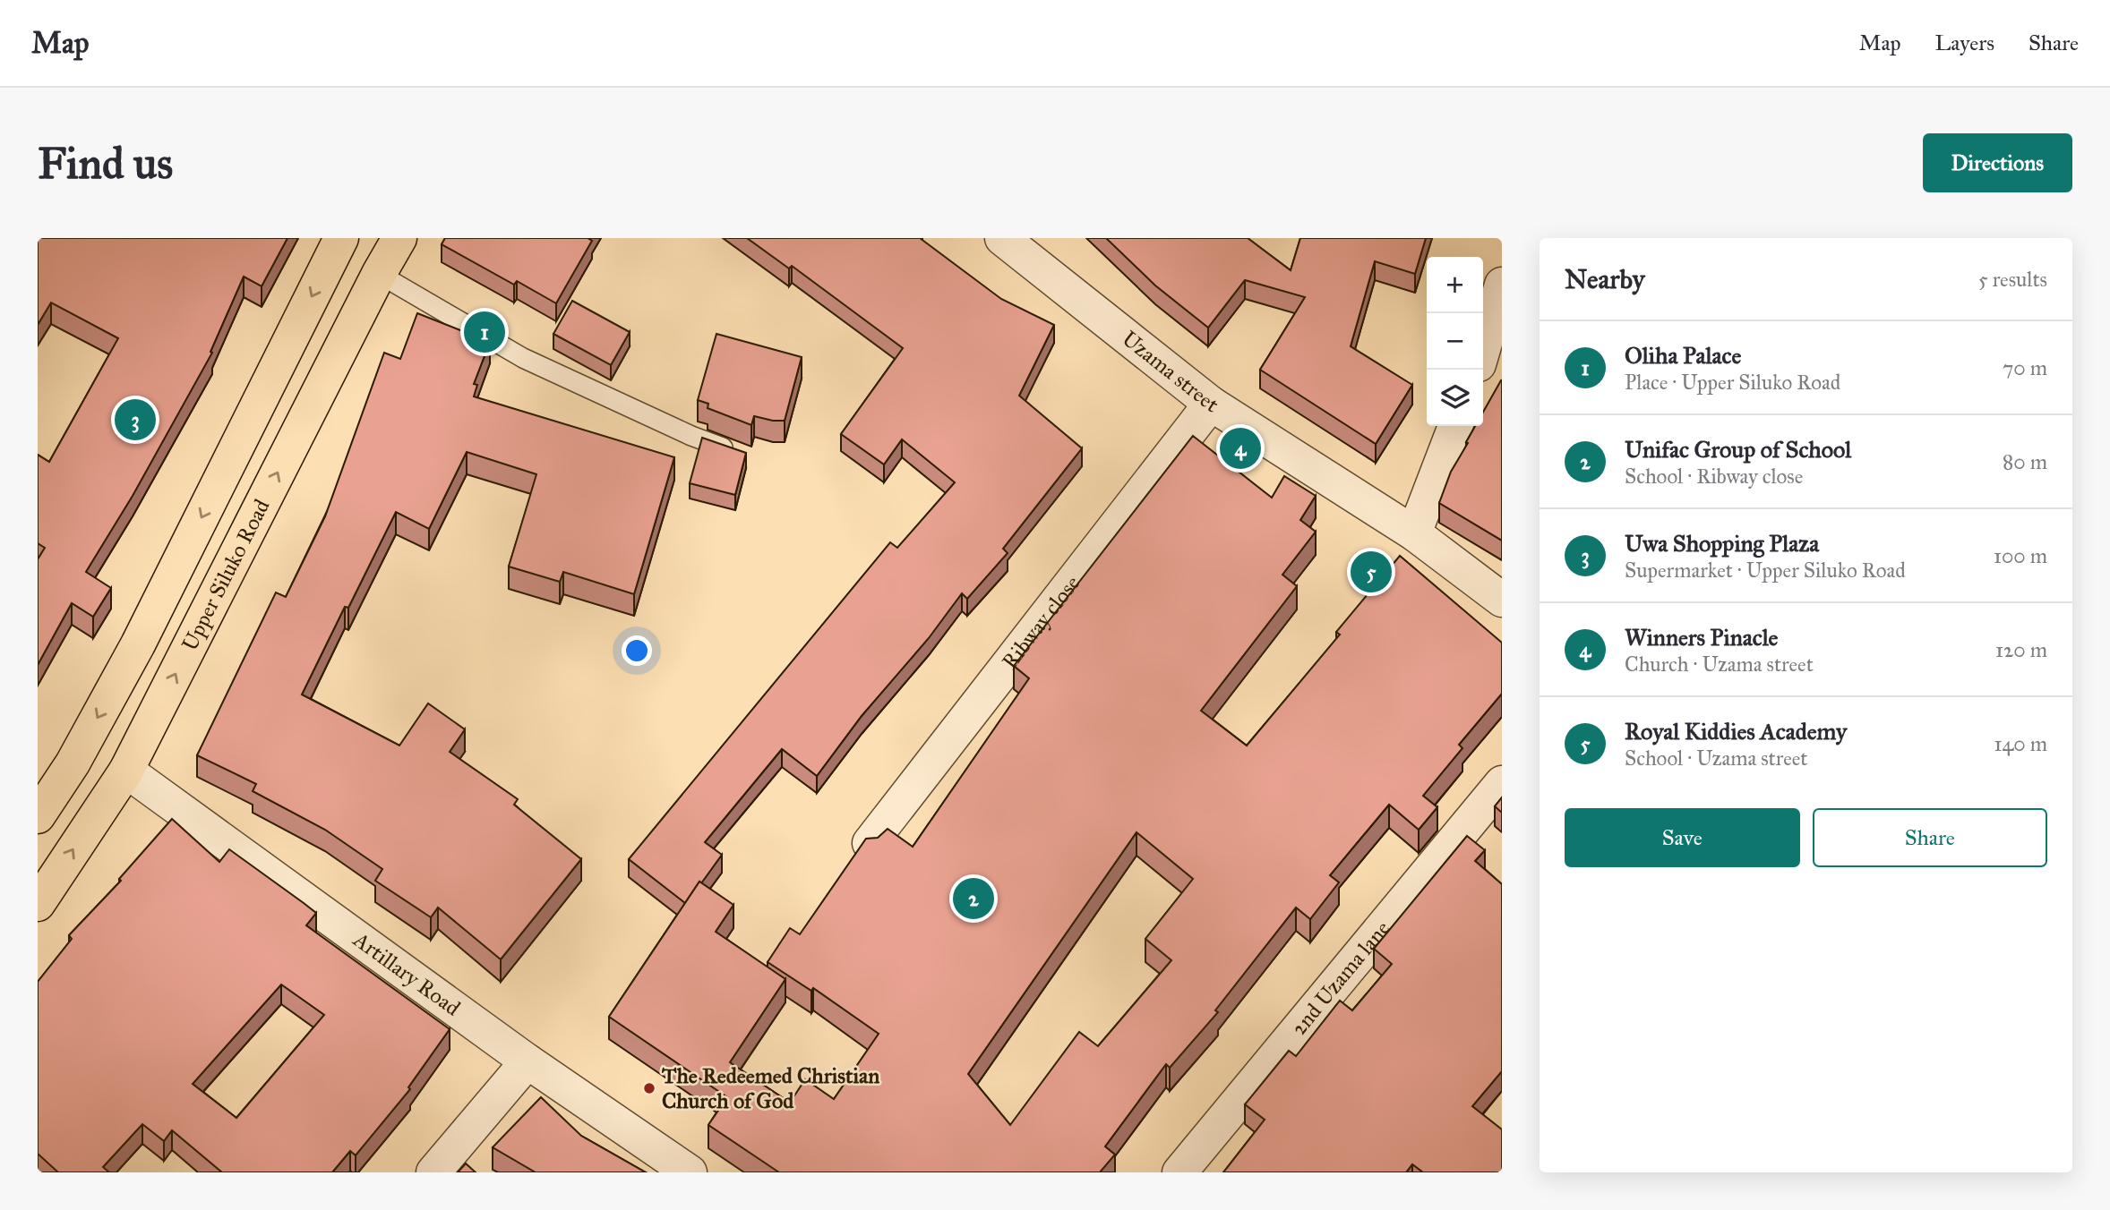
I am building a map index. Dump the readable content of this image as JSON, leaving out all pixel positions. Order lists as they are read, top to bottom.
{
  "streets": {
    "main road": ["Upper Siluko Road"],
    "street": [
      "Uzama street",
      "Ribway close",
      "Artillary Road",
      "2nd Uzama lane"
    ]
  },
  "crossings": [
    ["Uzama street", "Ribway close"],
    ["Upper Siluko Road", "Artillary Road"]
  ],
  "places": ["The Redeemed Christian Church of God"],
  "page": {
    "header": "Map",
    "nav": ["Map", "Layers", "Share"],
    "buttons": [
      "Directions",
      ["Save", "Share"]
    ],
    "title": "Find us",
    "heading": ["Nearby", "5 results"],
    "map_buttons": ["+", "−"],
    "pins": [
      "1",
      "3",
      "4",
      "5",
      "2"
    ],
    "list": [
      {
        "mark": "1",
        "name": "Oliha Palace",
        "note": "Place · Upper Siluko Road",
        "value": "70 m"
      },
      {
        "mark": "2",
        "name": "Unifac Group of School",
        "note": "School · Ribway close",
        "value": "80 m"
      },
      {
        "mark": "3",
        "name": "Uwa Shopping Plaza",
        "note": "Supermarket · Upper Siluko Road",
        "value": "100 m"
      },
      {
        "mark": "4",
        "name": "Winners Pinacle",
        "note": "Church · Uzama street",
        "value": "120 m"
      },
      {
        "mark": "5",
        "name": "Royal Kiddies Academy",
        "note": "School · Uzama street",
        "value": "140 m"
      }
    ]
  }
}
